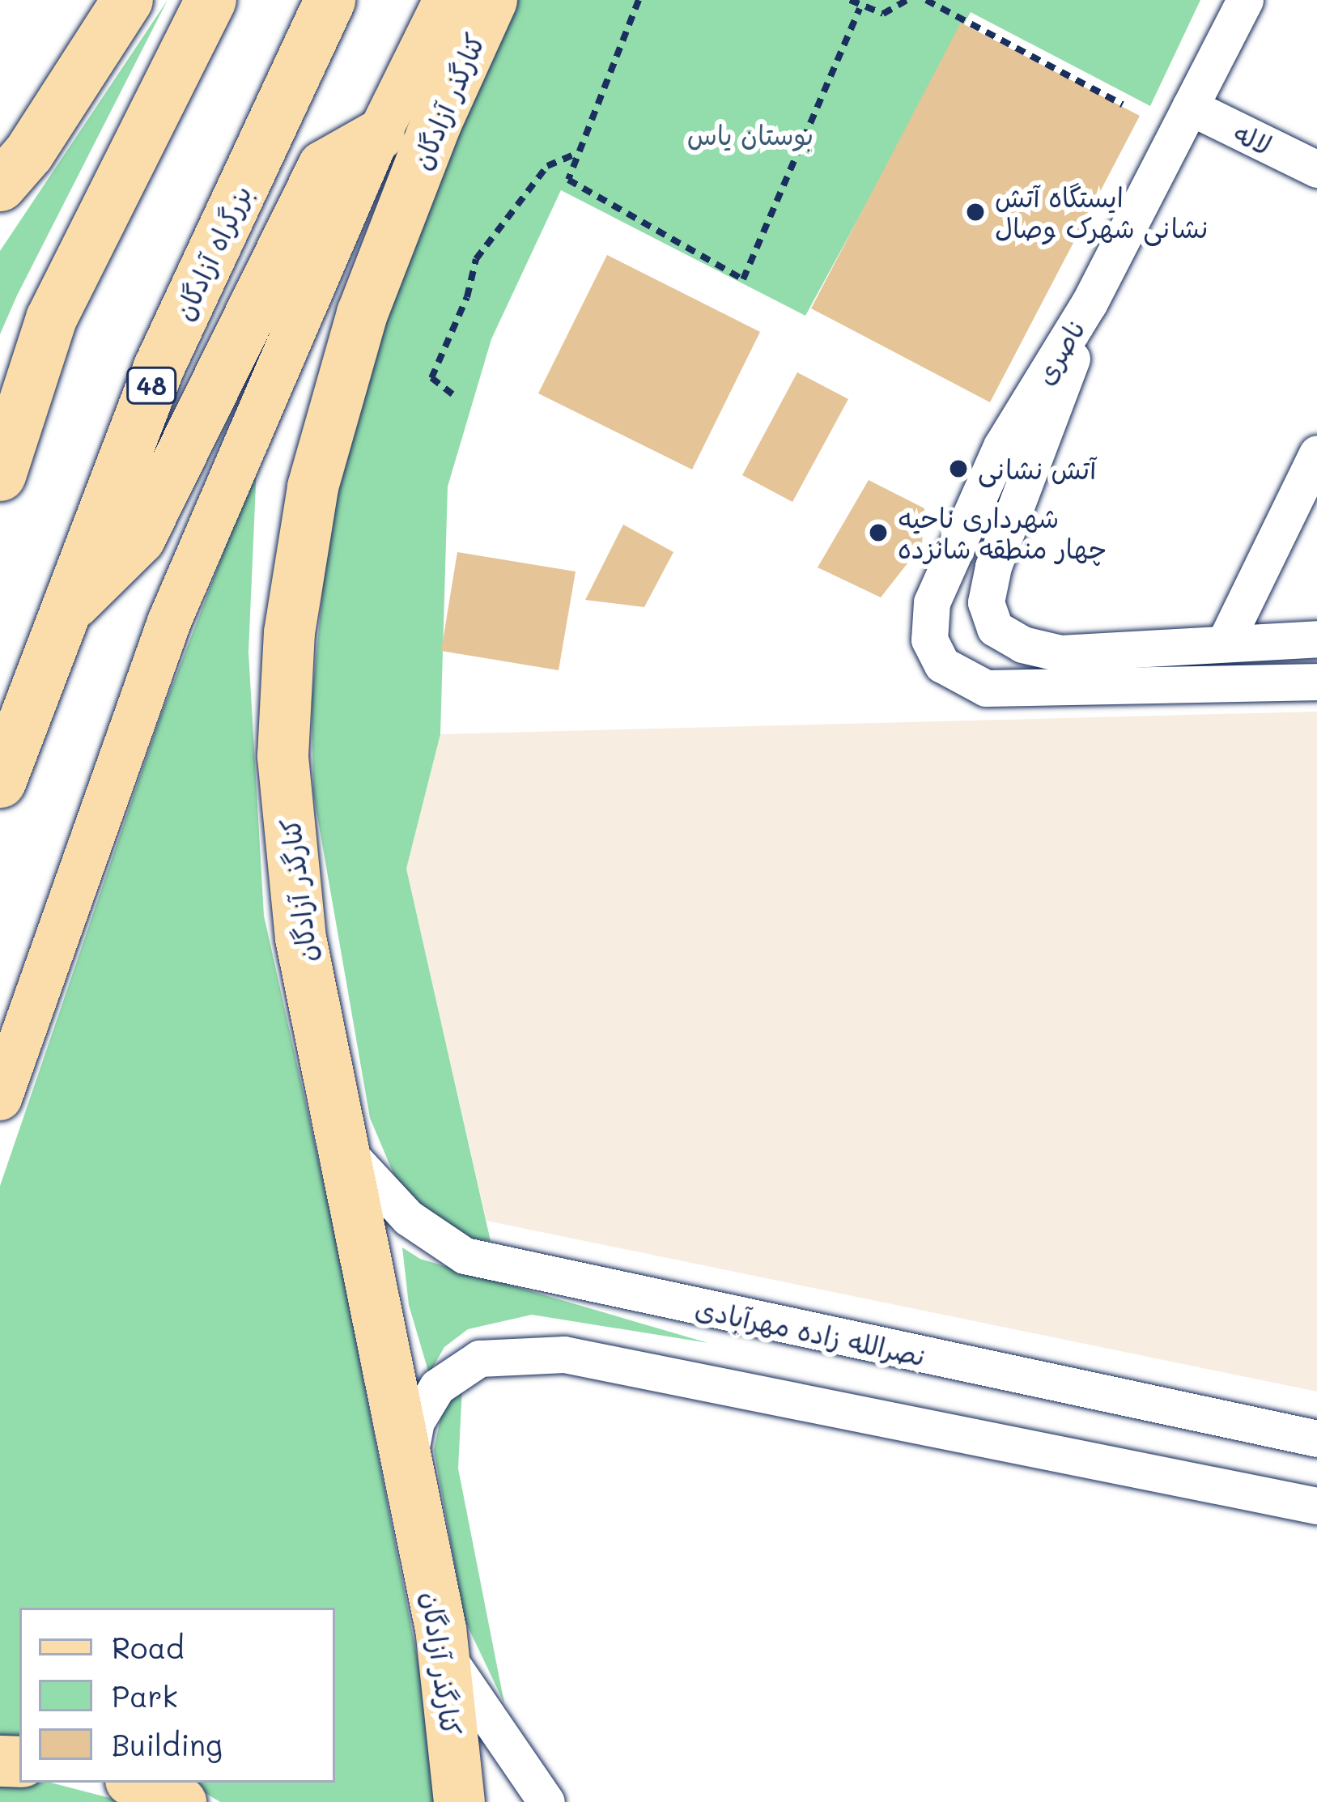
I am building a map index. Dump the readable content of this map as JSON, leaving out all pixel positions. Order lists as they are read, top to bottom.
{
  "streets": {
    "highway": ["کنارگذر آزادگان", "بزرگراه آزادگان", "48"],
    "street": ["لاله", "ناصری", "نصرالله زاده مهرآبادی"]
  },
  "crossings": [
    ["کنارگذر آزادگان", "نصرالله زاده مهرآبادی"]
  ],
  "parks": ["بوستان یاس"],
  "places": ["ایستگاه آتش نشانی شهرک وصال", "آتش نشانی", "شهرداری ناحیه چهار منطقه شانزده"],
  "legend": ["Road", "Park", "Building"]
}
